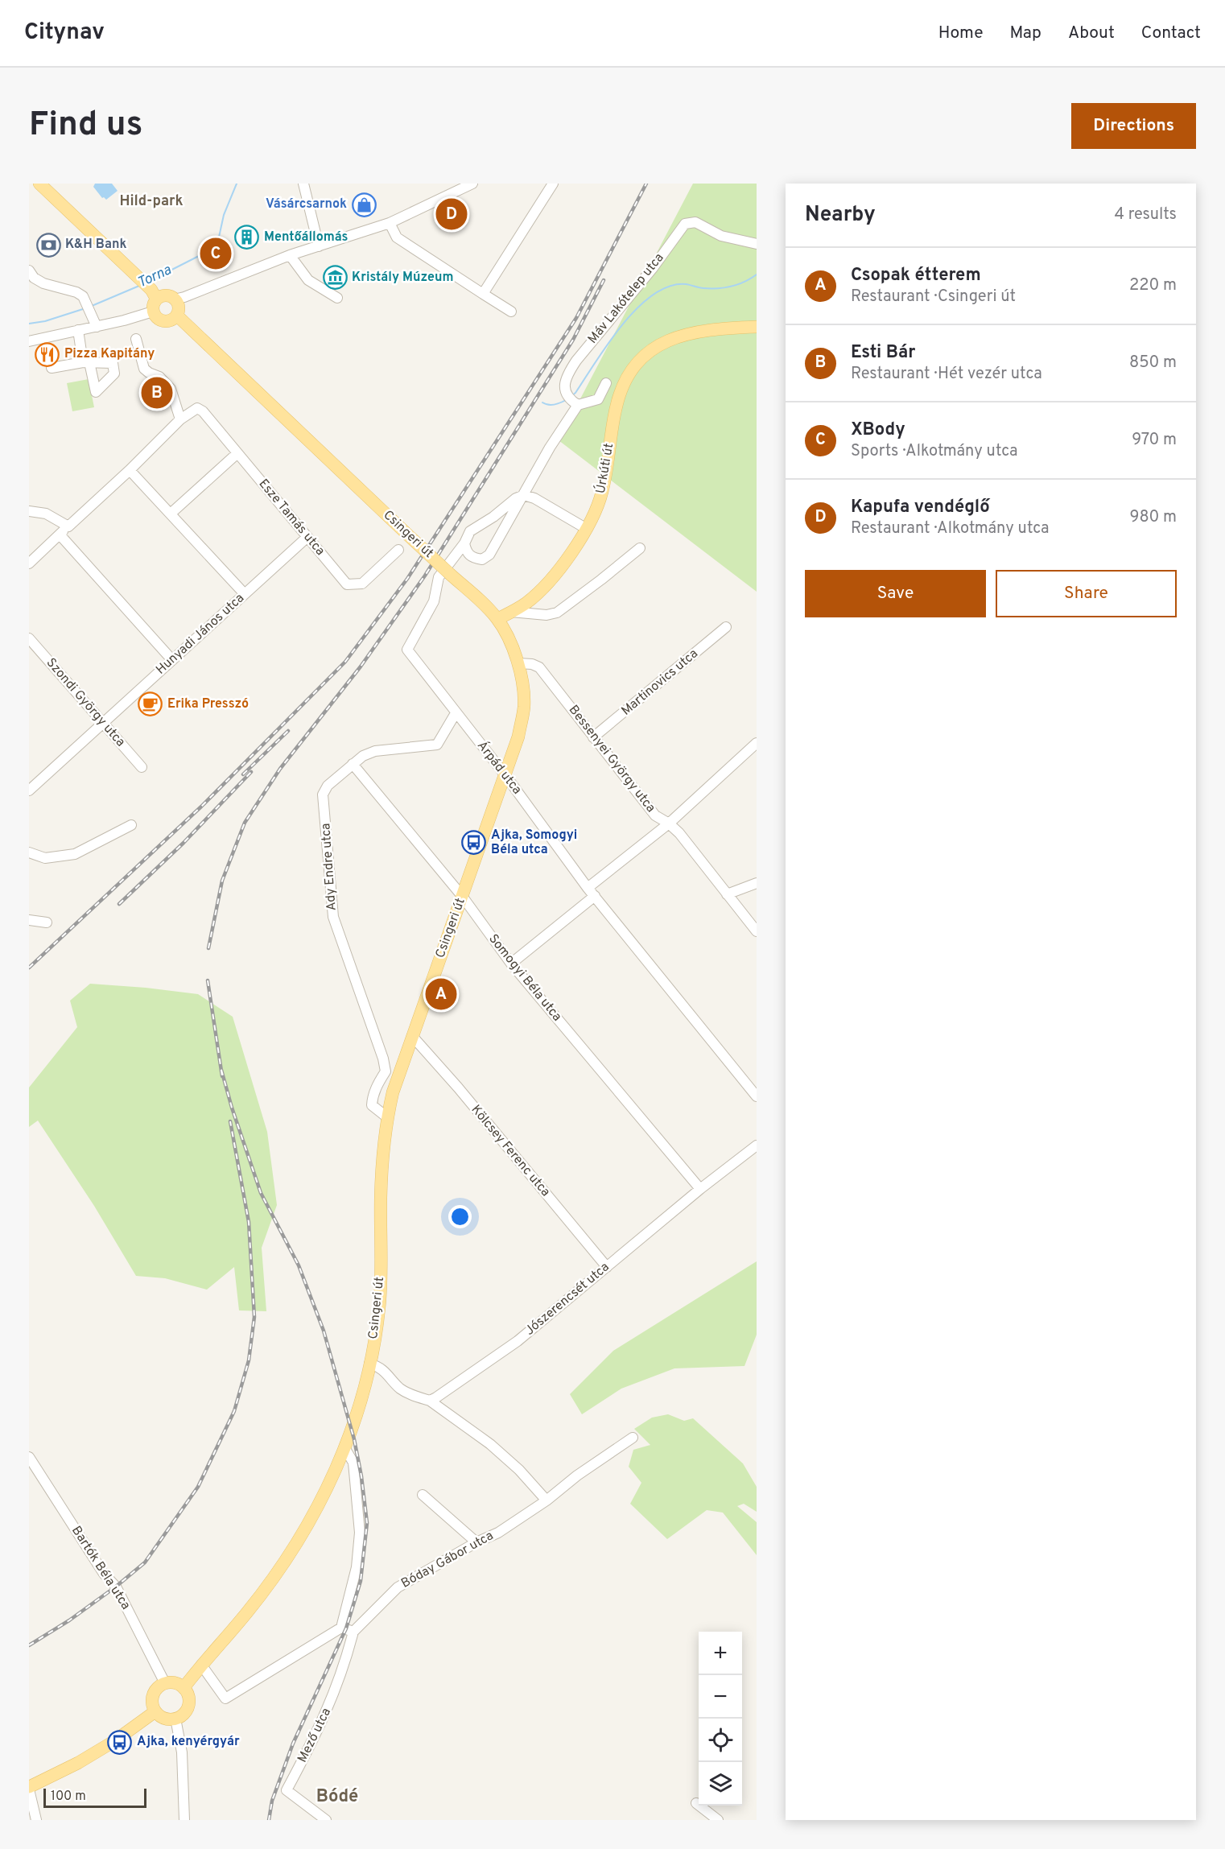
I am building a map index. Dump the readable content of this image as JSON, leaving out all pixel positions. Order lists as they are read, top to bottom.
{
  "streets": {
    "main road": ["Úrkúti út", "Csingeri út"],
    "street": [
      "Máv Lakótelep utca",
      "Esze Tamás utca",
      "Hunyadi János utca",
      "Martinovics utca",
      "Szondi György utca",
      "Bessenyei György utca",
      "Árpád utca",
      "Ady Endre utca",
      "Somogyi Béla utca",
      "Kölcsey Ferenc utca",
      "Jószerencsét utca",
      "Bóday Gábor utca",
      "Bartók Béla utca",
      "Mező utca"
    ]
  },
  "crossings": [
    ["Úrkúti út", "Csingeri út"],
    ["Esze Tamás utca", "Hunyadi János utca"],
    ["Csingeri út", "Bessenyei György utca"],
    ["Csingeri út", "Árpád utca"],
    ["Csingeri út", "Ady Endre utca"],
    ["Csingeri út", "Somogyi Béla utca"],
    ["Csingeri út", "Kölcsey Ferenc utca"],
    ["Csingeri út", "Bartók Béla utca"],
    ["Hunyadi János utca", "Szondi György utca"],
    ["Martinovics utca", "Bessenyei György utca"],
    ["Árpád utca", "Ady Endre utca"],
    ["Ady Endre utca", "Somogyi Béla utca"],
    ["Somogyi Béla utca", "Jószerencsét utca"],
    ["Kölcsey Ferenc utca", "Jószerencsét utca"],
    ["Bóday Gábor utca", "Mező utca"]
  ],
  "districts": ["Hild-park", "Bódé"],
  "water": ["Torna"],
  "places": {
    "shop": ["Vásárcsarnok"],
    "building": ["Mentőállomás"],
    "bank": ["K&H Bank"],
    "museum": ["Kristály Múzeum"],
    "restaurant": ["Pizza Kapitány"],
    "cafe": ["Erika Presszó"],
    "bus stop": ["Ajka, Somogyi Béla utca", "Ajka, kenyérgyár"]
  },
  "scale_bar": "100 m",
  "page": {
    "header": "Citynav",
    "nav": [
      "Home",
      "Map",
      "About",
      "Contact"
    ],
    "buttons": [
      "Directions",
      ["Save", "Share"]
    ],
    "title": "Find us",
    "heading": ["Nearby", "4 results"],
    "pins": [
      "D",
      "C",
      "B",
      "A"
    ],
    "list": [
      {
        "mark": "A",
        "name": "Csopak étterem",
        "note": "Restaurant · Csingeri út",
        "value": "220 m"
      },
      {
        "mark": "B",
        "name": "Esti Bár",
        "note": "Restaurant · Hét vezér utca",
        "value": "850 m"
      },
      {
        "mark": "C",
        "name": "XBody",
        "note": "Sports · Alkotmány utca",
        "value": "970 m"
      },
      {
        "mark": "D",
        "name": "Kapufa vendéglő",
        "note": "Restaurant · Alkotmány utca",
        "value": "980 m"
      }
    ],
    "map_buttons": ["+", "−"],
    "scale": "100 m"
  }
}
